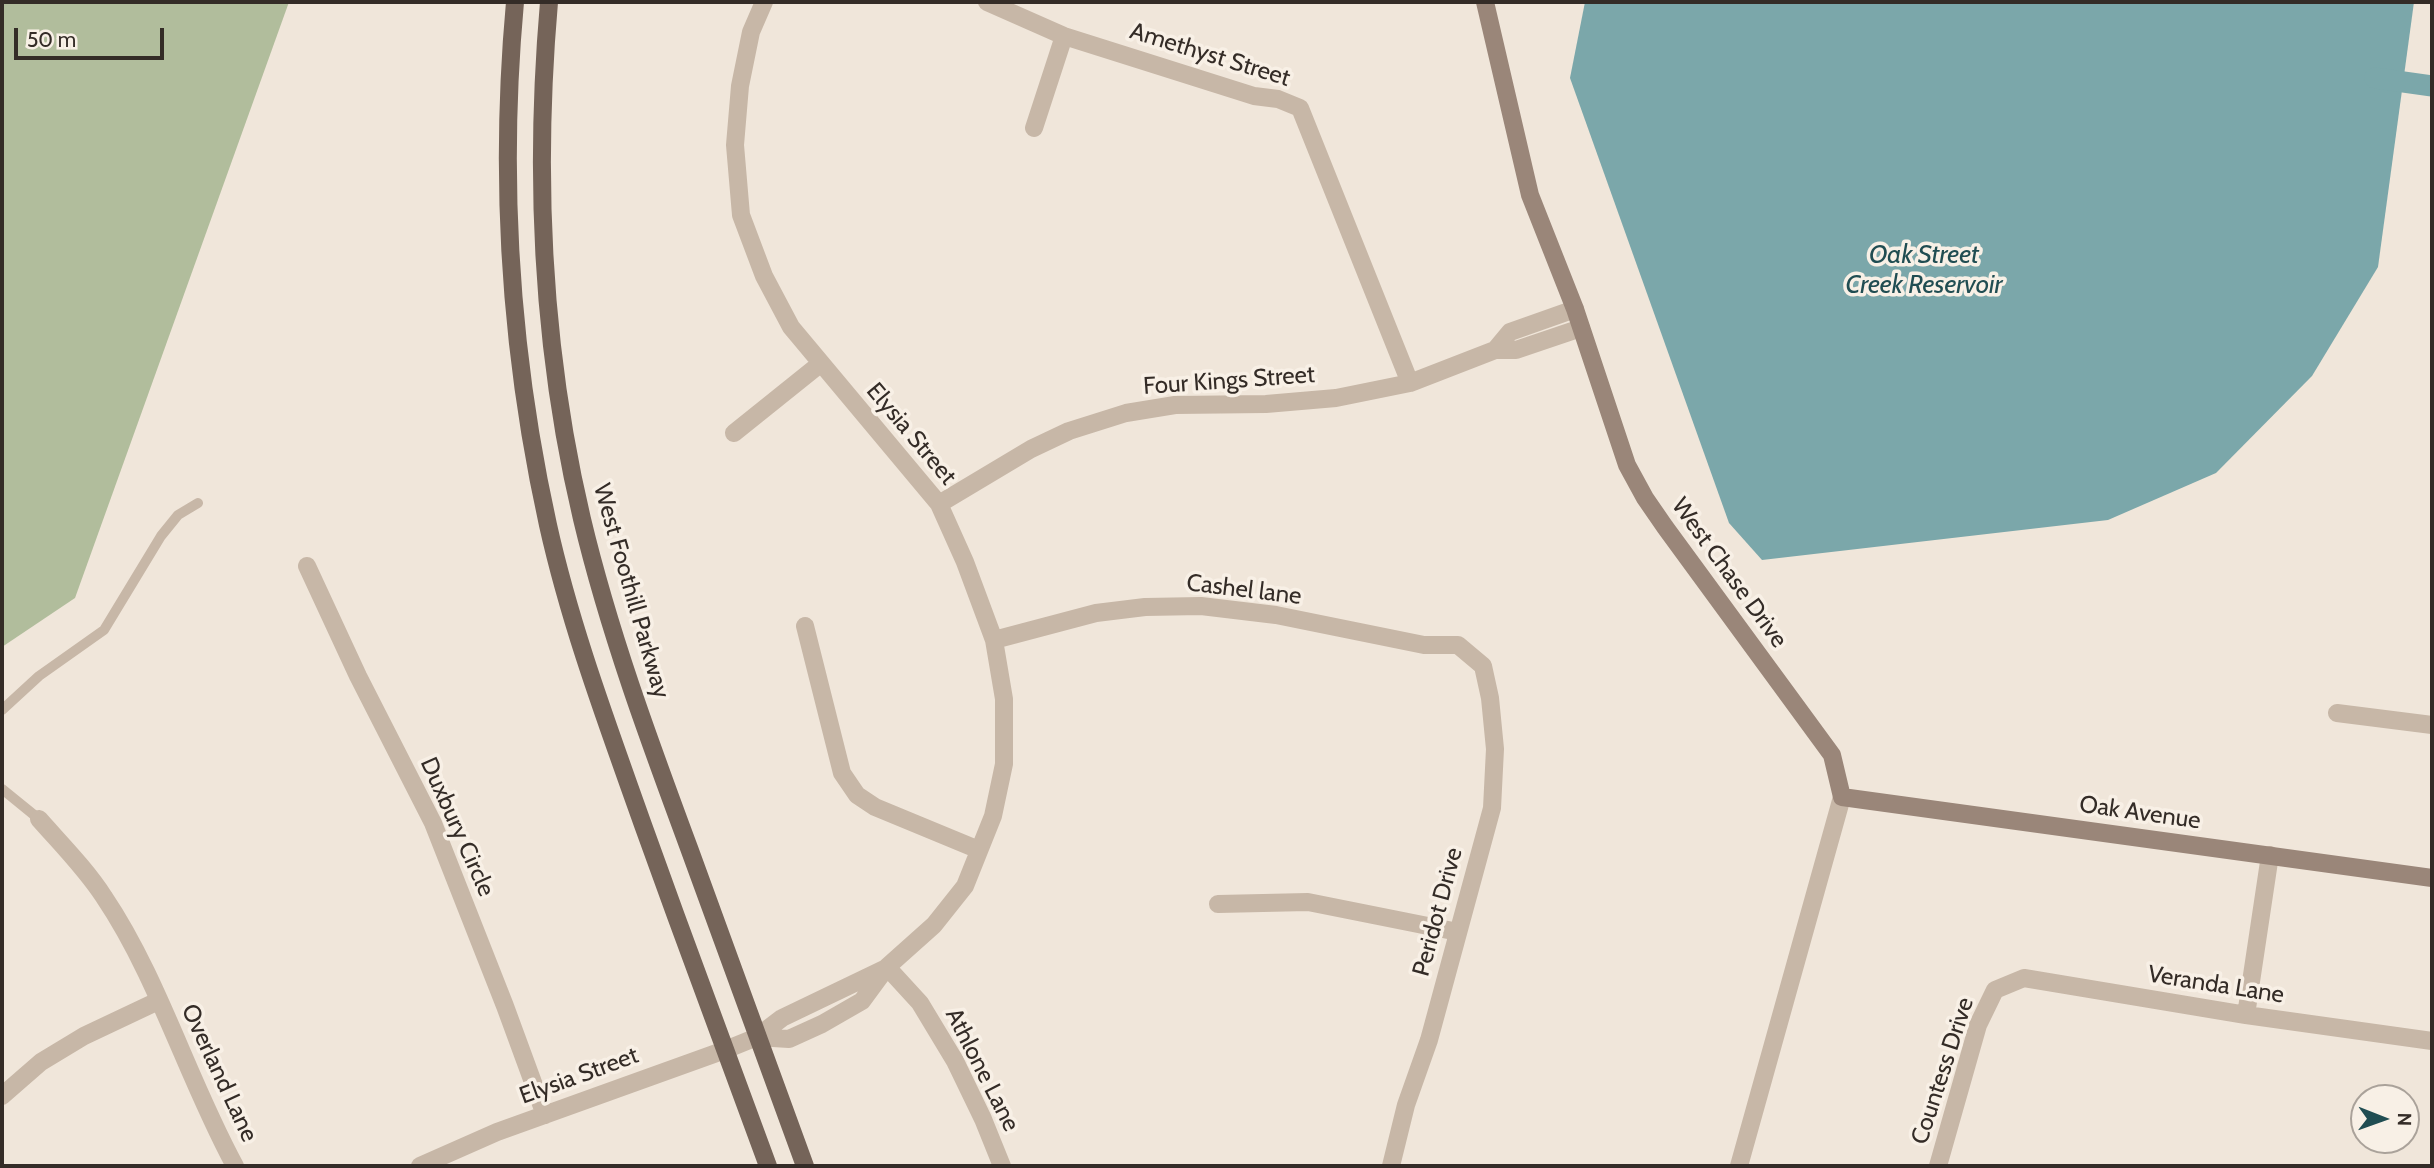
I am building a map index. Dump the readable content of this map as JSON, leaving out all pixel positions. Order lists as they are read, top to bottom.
{
  "streets": {
    "main road": ["West Foothill Parkway"],
    "street": [
      "Amethyst Street",
      "Four Kings Street",
      "Elysia Street",
      "West Chase Drive",
      "Cashel lane",
      "Oak Avenue",
      "Duxbury Circle",
      "Peridot Drive",
      "Veranda Lane",
      "Athlone Lane",
      "Countess Drive",
      "Overland Lane"
    ]
  },
  "crossings": [
    ["Amethyst Street", "Four Kings Street"],
    ["Four Kings Street", "Elysia Street"],
    ["Four Kings Street", "West Chase Drive"],
    ["Elysia Street", "Cashel lane"],
    ["Elysia Street", "West Foothill Parkway"],
    ["Elysia Street", "Duxbury Circle"],
    ["Elysia Street", "Athlone Lane"],
    ["West Chase Drive", "Oak Avenue"],
    ["Cashel lane", "Peridot Drive"],
    ["Veranda Lane", "Countess Drive"]
  ],
  "water": ["Oak Street Creek Reservoir"],
  "scale_bar": "50 m",
  "north": "right"
}
